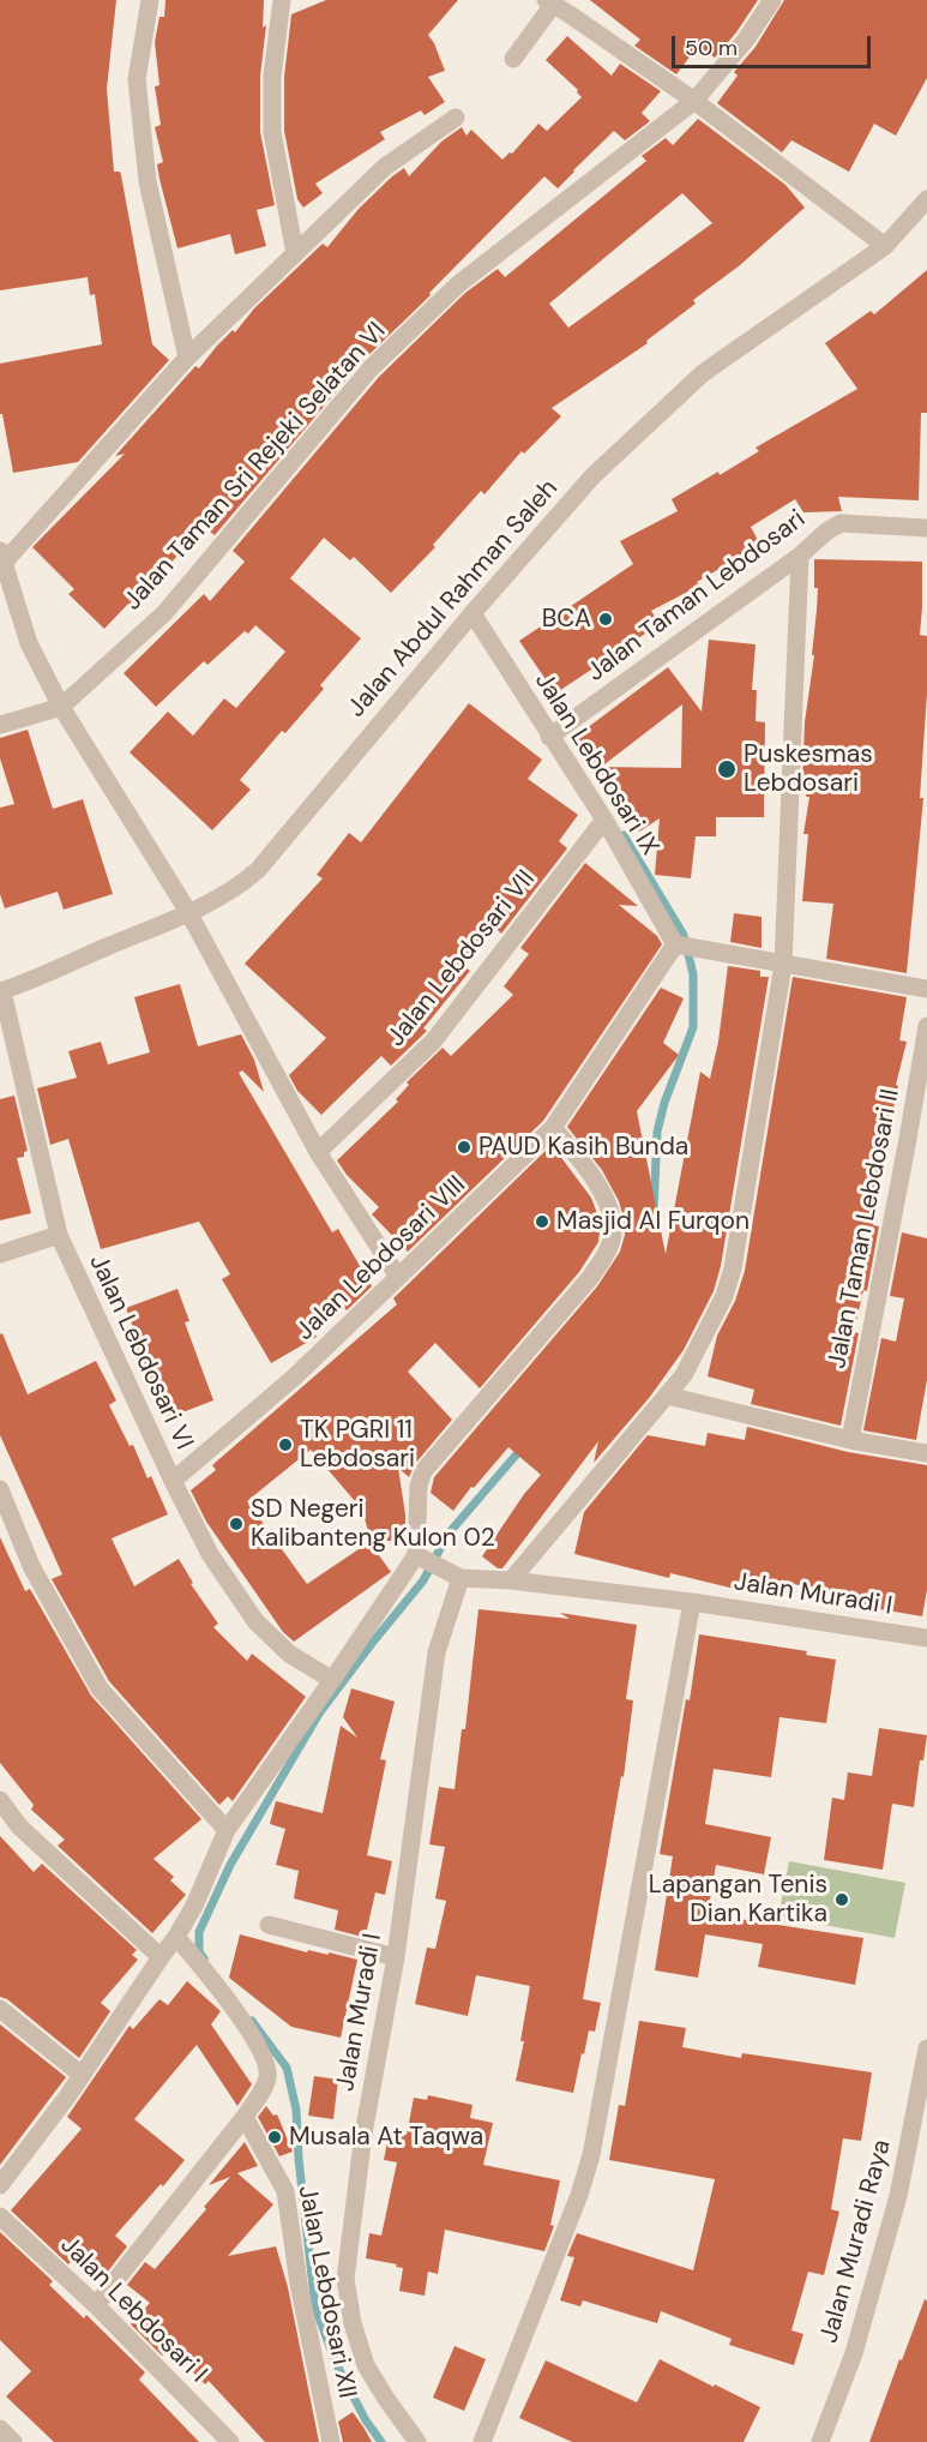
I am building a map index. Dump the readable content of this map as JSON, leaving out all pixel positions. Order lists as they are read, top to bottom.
{
  "streets": {
    "street": [
      "Jalan Taman Sri Rejeki Selatan VI",
      "Jalan Taman Lebdosari",
      "Jalan Abdul Rahman Saleh",
      "Jalan Lebdosari IX",
      "Jalan Lebdosari VII",
      "Jalan Taman Lebdosari II",
      "Jalan Lebdosari VIII",
      "Jalan Lebdosari VI",
      "Jalan Muradi I",
      "Jalan Muradi Raya",
      "Jalan Lebdosari XII",
      "Jalan Lebdosari I"
    ]
  },
  "crossings": [
    ["Jalan Taman Lebdosari", "Jalan Lebdosari IX"],
    ["Jalan Abdul Rahman Saleh", "Jalan Lebdosari IX"],
    ["Jalan Abdul Rahman Saleh", "Jalan Lebdosari VI"],
    ["Jalan Lebdosari IX", "Jalan Lebdosari VII"],
    ["Jalan Lebdosari IX", "Jalan Lebdosari VIII"],
    ["Jalan Lebdosari VIII", "Jalan Lebdosari VI"]
  ],
  "places": [
    "BCA",
    "Puskesmas Lebdosari",
    "PAUD Kasih Bunda",
    "Masjid Al Furqon",
    "TK PGRI 11 Lebdosari",
    "SD Negeri Kalibanteng Kulon 02",
    "Lapangan Tenis Dian Kartika",
    "Musala At Taqwa"
  ],
  "scale_bar": "50 m"
}
